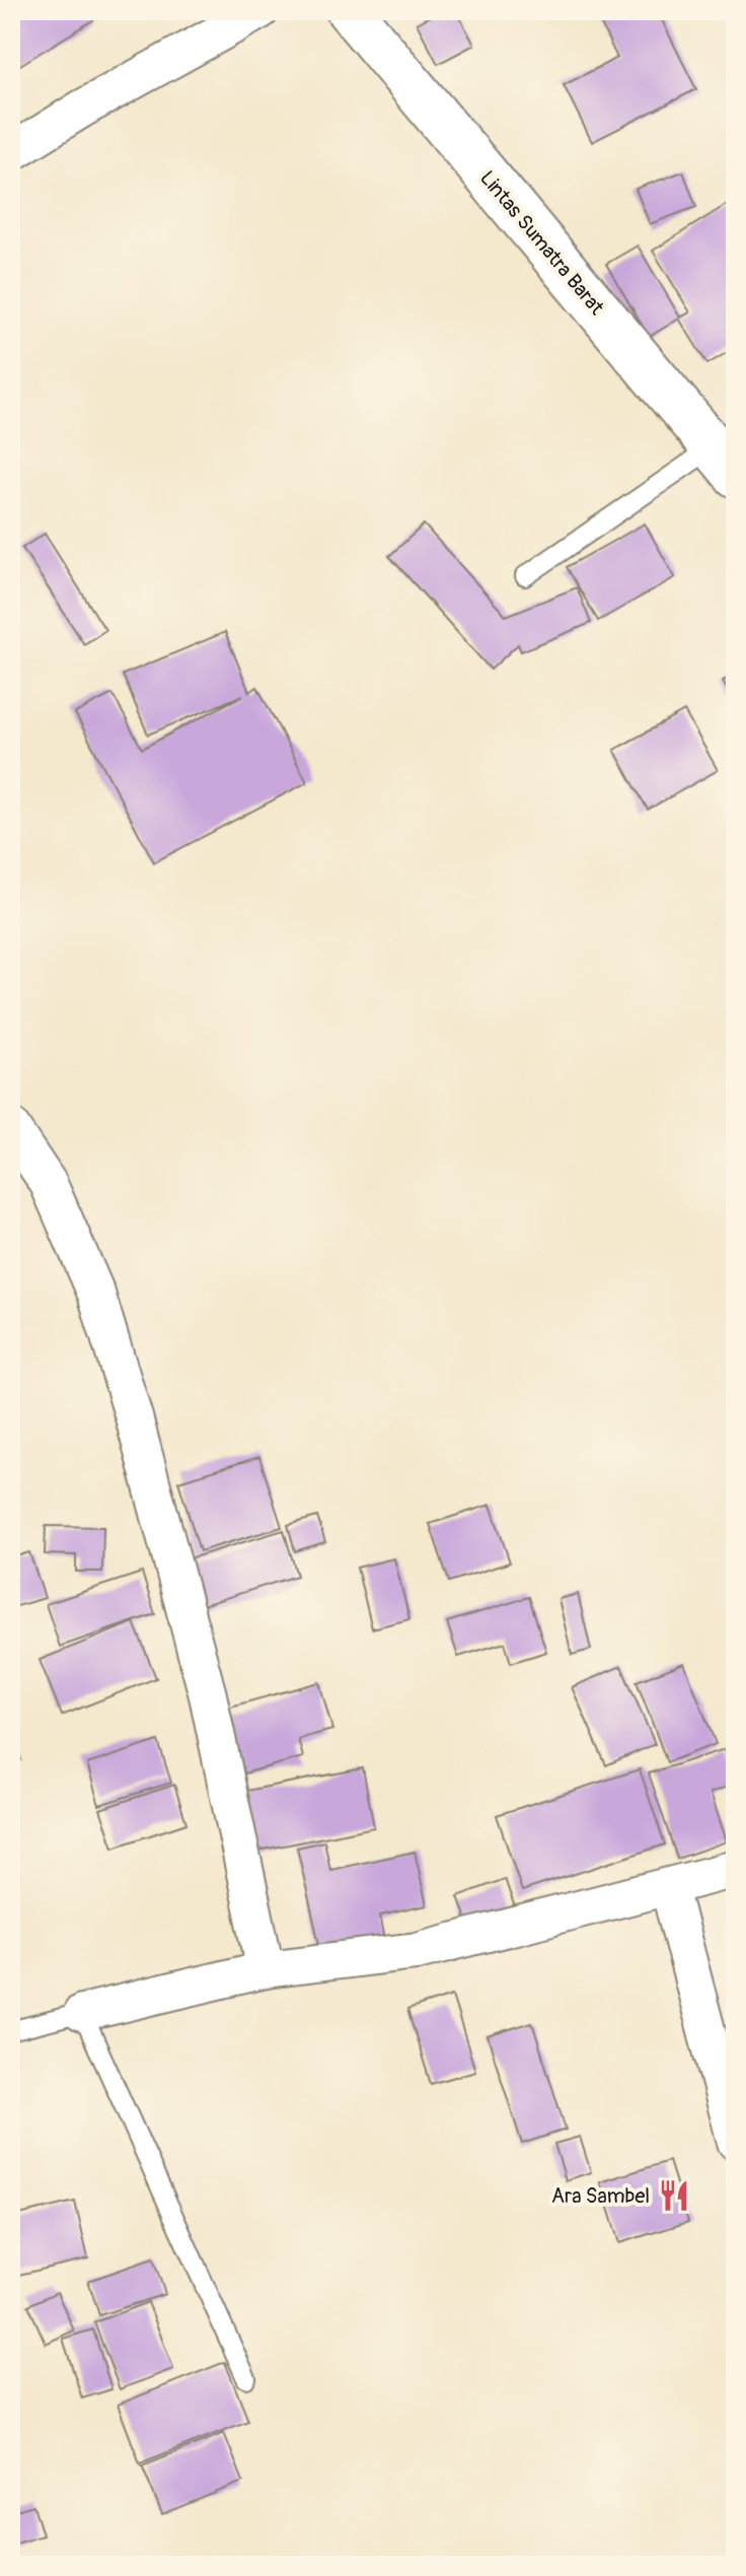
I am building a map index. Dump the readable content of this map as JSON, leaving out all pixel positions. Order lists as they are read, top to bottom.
{
  "streets": {
    "highway": ["Lintas Sumatra Barat"]
  },
  "places": {
    "restaurant": ["Ara Sambel"]
  }
}
